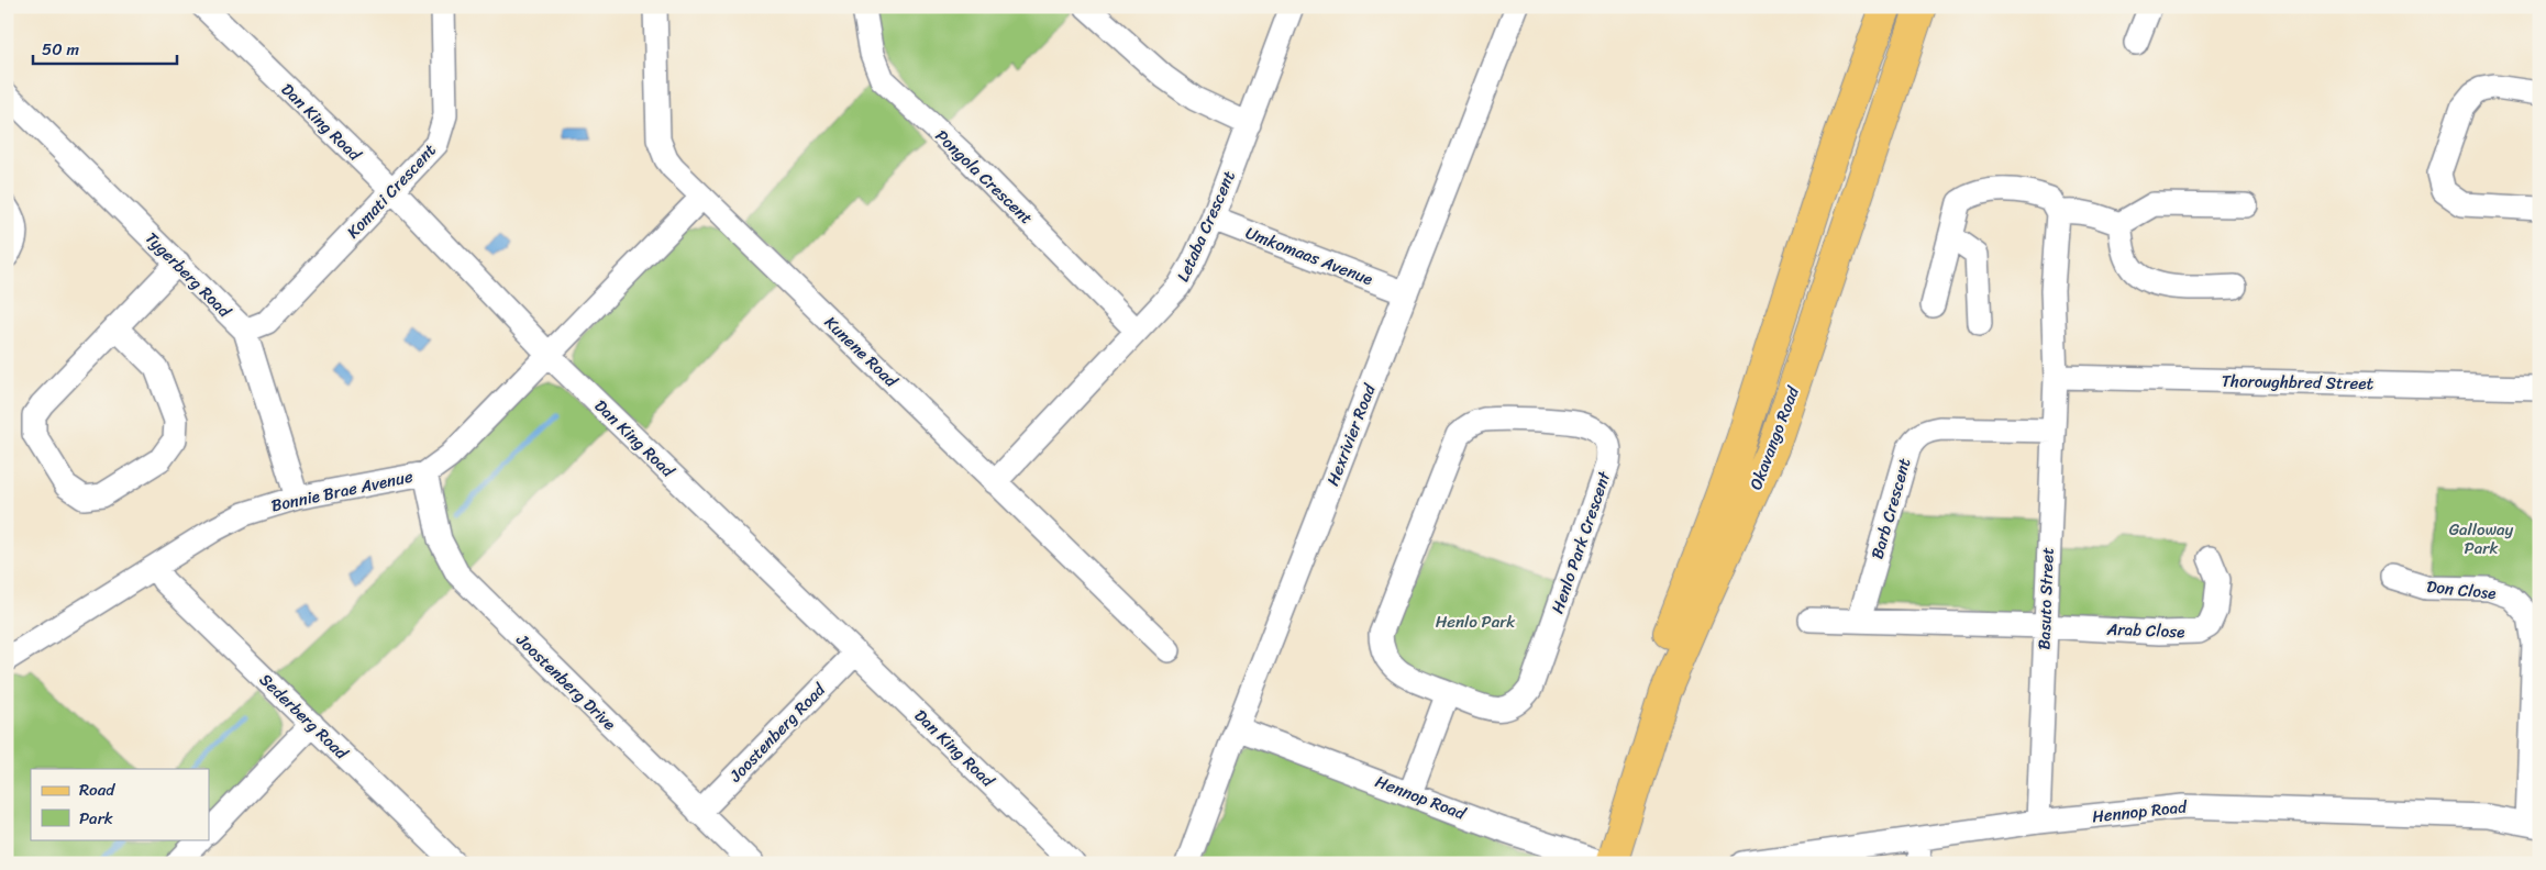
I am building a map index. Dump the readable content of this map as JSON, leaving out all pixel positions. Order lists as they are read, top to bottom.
{
  "streets": {
    "main road": ["Okavango Road"],
    "street": [
      "Dan King Road",
      "Pongola Crescent",
      "Komati Crescent",
      "Letaba Crescent",
      "Umkomaas Avenue",
      "Tygerberg Road",
      "Kunene Road",
      "Thoroughbred Street",
      "Hexrivier Road",
      "Bonnie Brae Avenue",
      "Barb Crescent",
      "Henlo Park Crescent",
      "Don Close",
      "Basuto Street",
      "Arab Close",
      "Joostenberg Drive",
      "Sederberg Road",
      "Joostenberg Road",
      "Hennop Road"
    ]
  },
  "crossings": [
    ["Dan King Road", "Komati Crescent"],
    ["Dan King Road", "Bonnie Brae Avenue"],
    ["Dan King Road", "Joostenberg Road"],
    ["Pongola Crescent", "Letaba Crescent"],
    ["Komati Crescent", "Tygerberg Road"],
    ["Letaba Crescent", "Umkomaas Avenue"],
    ["Letaba Crescent", "Kunene Road"],
    ["Umkomaas Avenue", "Hexrivier Road"],
    ["Tygerberg Road", "Bonnie Brae Avenue"],
    ["Kunene Road", "Bonnie Brae Avenue"],
    ["Thoroughbred Street", "Basuto Street"],
    ["Hexrivier Road", "Hennop Road"],
    ["Okavango Road", "Hennop Road"],
    ["Bonnie Brae Avenue", "Joostenberg Drive"],
    ["Bonnie Brae Avenue", "Sederberg Road"],
    ["Barb Crescent", "Basuto Street"],
    ["Don Close", "Hennop Road"],
    ["Basuto Street", "Arab Close"],
    ["Basuto Street", "Hennop Road"],
    ["Joostenberg Drive", "Joostenberg Road"]
  ],
  "parks": ["Galloway Park", "Henlo Park"],
  "legend": ["Road", "Park"],
  "scale_bar": "50 m"
}
